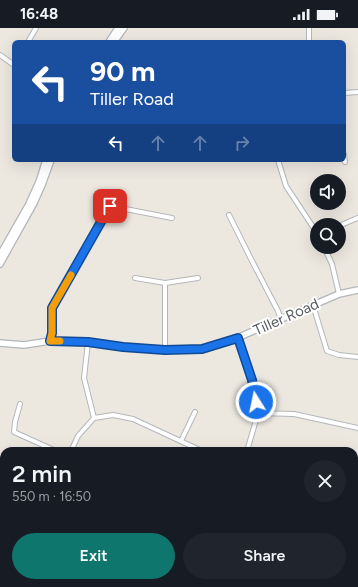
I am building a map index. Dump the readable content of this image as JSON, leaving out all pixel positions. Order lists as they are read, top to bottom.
{
  "streets": {
    "street": ["Tiller Road"]
  },
  "page": {
    "status": "16:48",
    "turn": ["90 m", "Tiller Road"],
    "heading": ["2 min", "550 m · 16:50"],
    "buttons": ["Exit", "Share"]
  }
}
